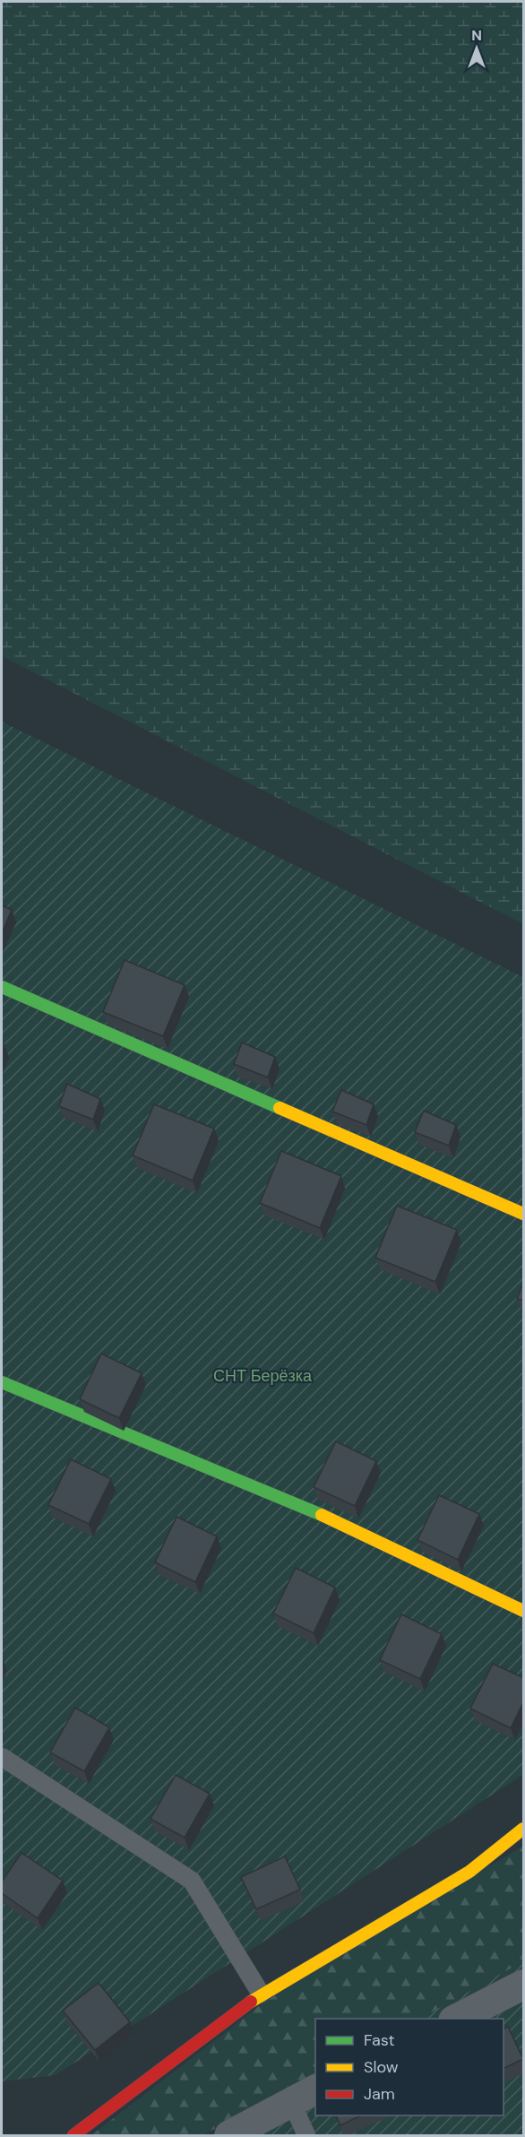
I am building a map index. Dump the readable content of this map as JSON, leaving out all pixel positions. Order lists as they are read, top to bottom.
{
  "parks": ["СНТ Берёзка"],
  "legend": ["Fast", "Slow", "Jam"],
  "north": "top"
}
